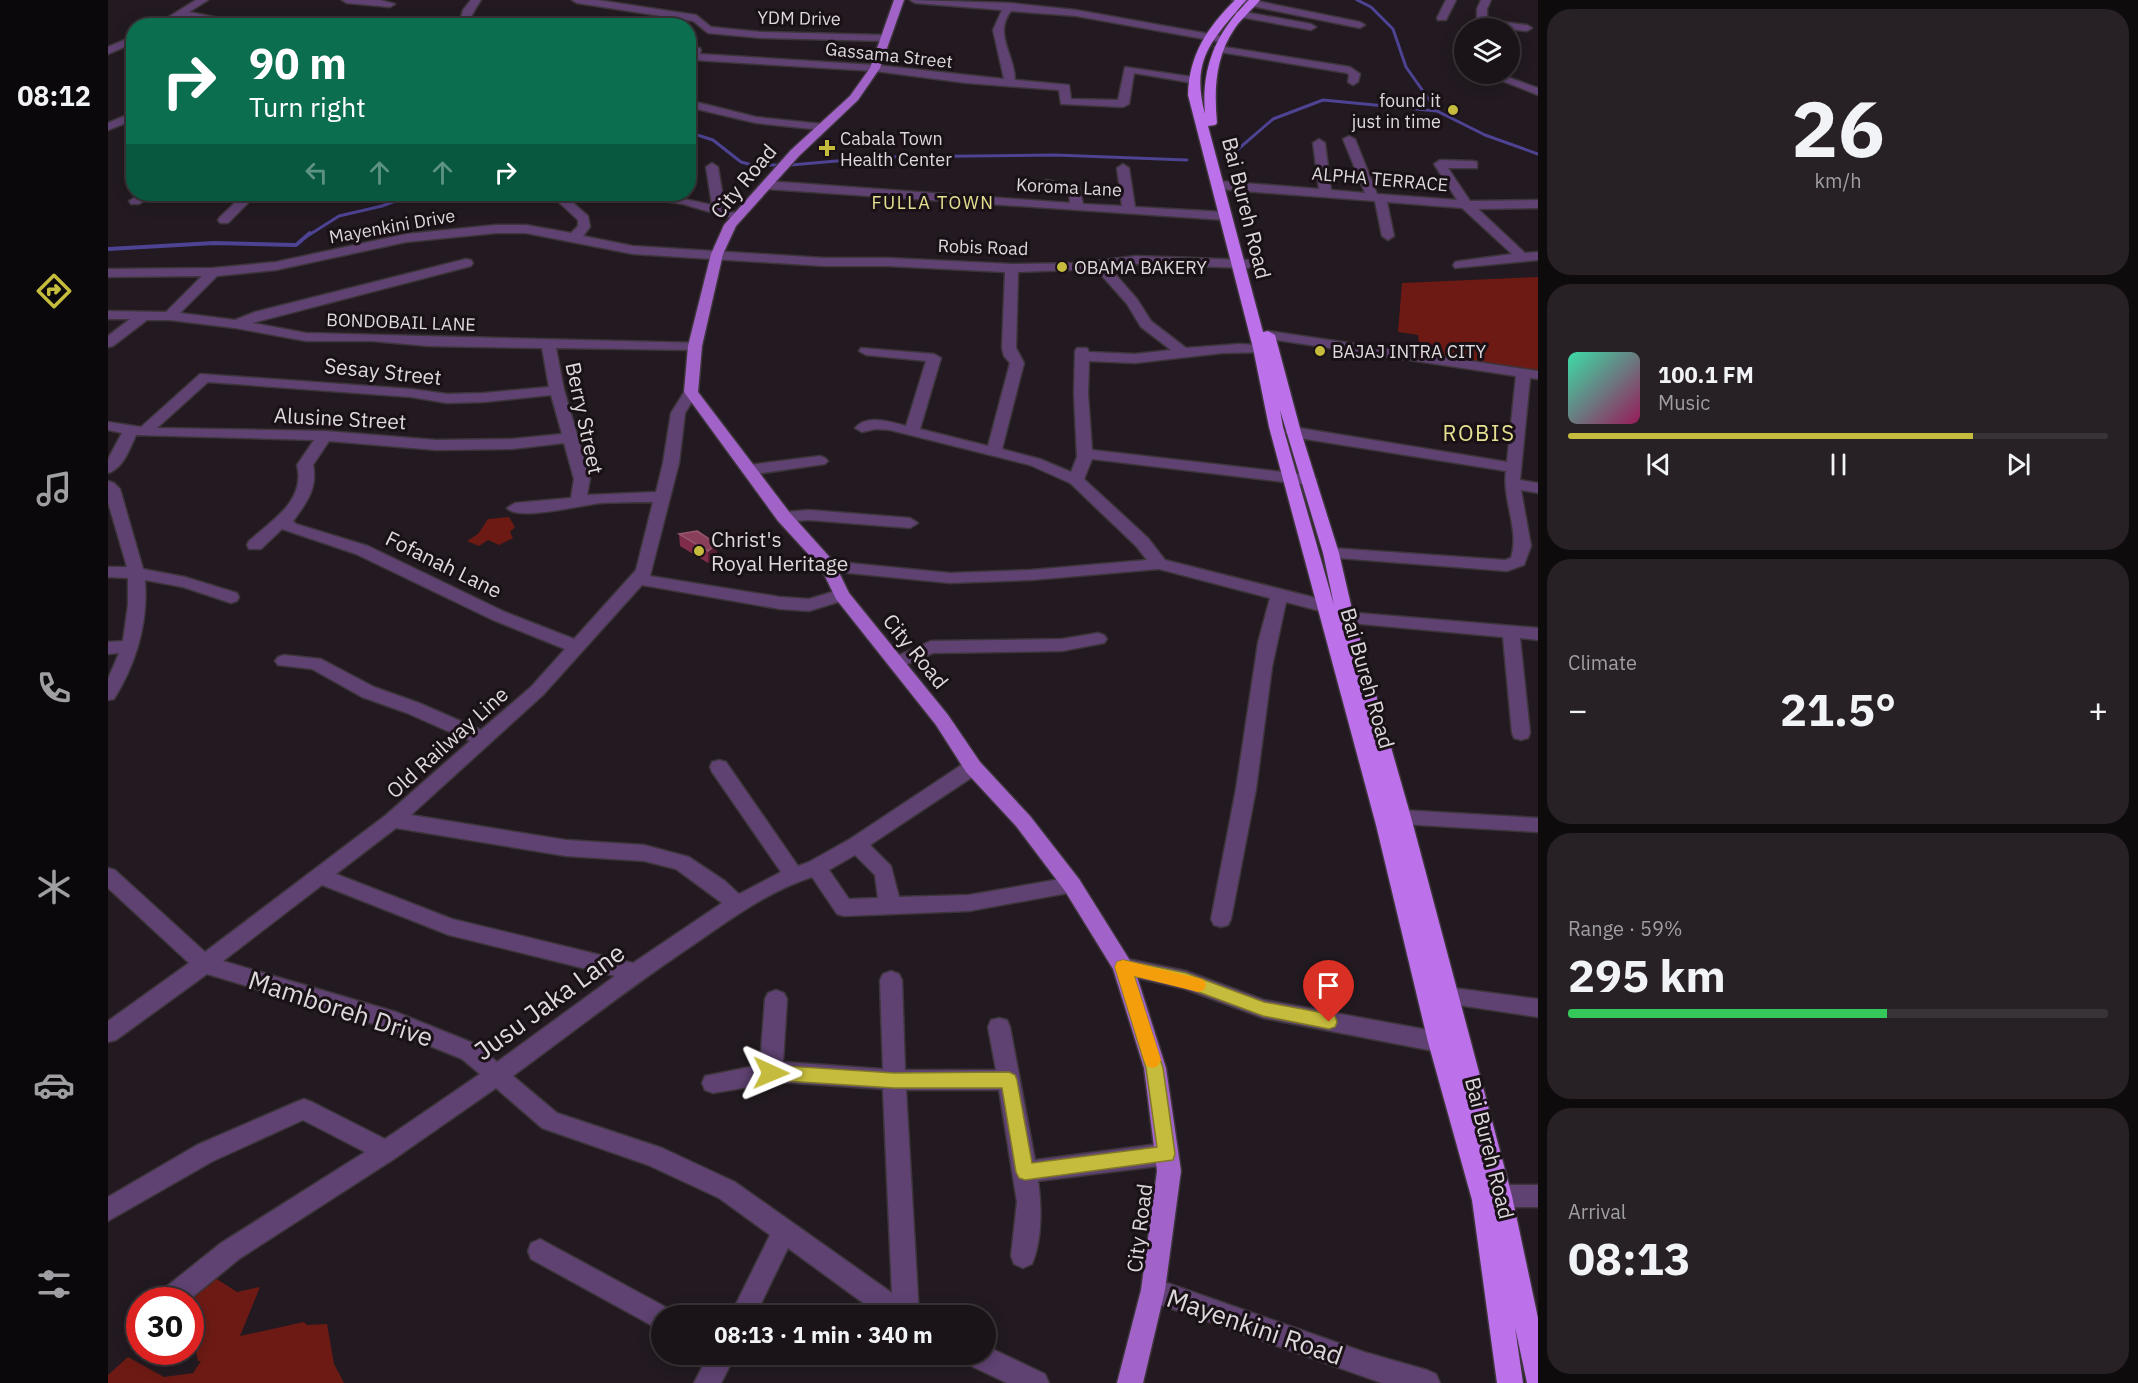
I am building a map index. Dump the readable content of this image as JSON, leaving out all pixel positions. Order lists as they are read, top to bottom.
{
  "streets": {
    "highway": ["Bai Bureh Road"],
    "main road": ["City Road"],
    "street": [
      "YDM Drive",
      "Gassama Street",
      "ALPHA TERRACE",
      "Koroma Lane",
      "Mayenkini Drive",
      "Robis Road",
      "BONDOBAIL LANE",
      "Sesay Street",
      "Alusine Street",
      "Berry Street",
      "Fofanah Lane",
      "Old Railway Line",
      "Jusu Jaka Lane",
      "Mamboreh Drive",
      "Mayenkini Road"
    ]
  },
  "crossings": [
    ["YDM Drive", "City Road"],
    ["Gassama Street", "City Road"],
    ["Gassama Street", "Bai Bureh Road"],
    ["ALPHA TERRACE", "Bai Bureh Road"],
    ["City Road", "Koroma Lane"],
    ["City Road", "Mayenkini Drive"],
    ["City Road", "Robis Road"],
    ["City Road", "BONDOBAIL LANE"],
    ["City Road", "Old Railway Line"],
    ["City Road", "Jusu Jaka Lane"],
    ["City Road", "Mayenkini Road"],
    ["Koroma Lane", "Bai Bureh Road"],
    ["Bai Bureh Road", "Robis Road"],
    ["Mayenkini Drive", "Robis Road"],
    ["BONDOBAIL LANE", "Berry Street"],
    ["Sesay Street", "Alusine Street"],
    ["Sesay Street", "Berry Street"],
    ["Alusine Street", "Berry Street"],
    ["Fofanah Lane", "Old Railway Line"],
    ["Old Railway Line", "Mamboreh Drive"],
    ["Jusu Jaka Lane", "Mamboreh Drive"]
  ],
  "districts": ["FULLA TOWN", "ROBIS"],
  "places": {
    "other": [
      "found it just in time",
      "OBAMA BAKERY",
      "BAJAJ INTRA CITY",
      "Christ's Royal Heritage"
    ],
    "health": ["Cabala Town Health Center"]
  },
  "page": {
    "tabs": "08:12",
    "tile": [
      ["26", "km/h"],
      "Climate",
      ["Range · 59%", "295 km"],
      ["Arrival", "08:13"]
    ],
    "turn": ["90 m", "Turn right"],
    "song": ["100.1 FM", "Music"],
    "heat": ["−", "21.5°", "+"],
    "limit": "30",
    "trip": "08:13 · 1 min · 340 m"
  }
}
